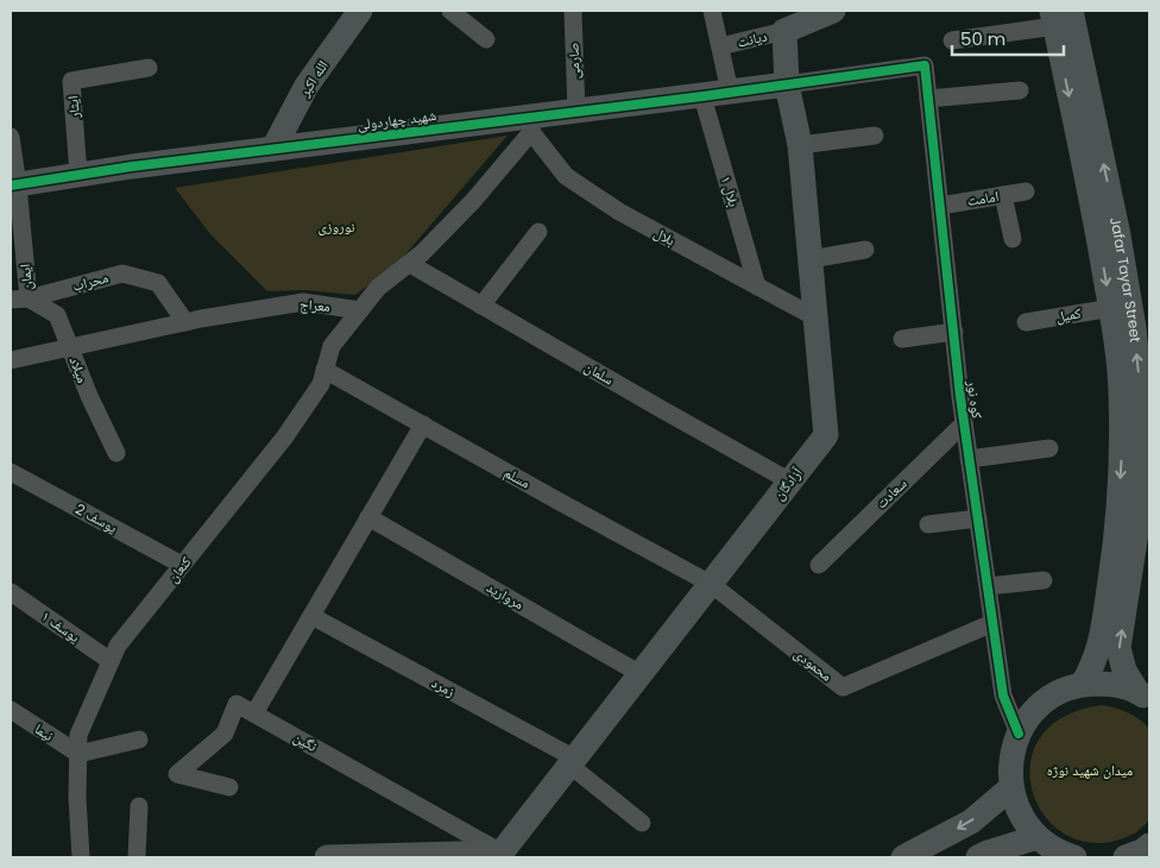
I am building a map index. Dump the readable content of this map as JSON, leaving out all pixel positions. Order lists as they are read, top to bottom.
{
  "streets": {
    "street": [
      "دیانت",
      "صارمی",
      "الله اکبر",
      "ایثار",
      "شهید چهاردولی",
      "بلال ۱",
      "امامت",
      "بلال",
      "ایمان",
      "Jafar Tayar Street",
      "محراب",
      "معراج",
      "کمیل",
      "میلاد",
      "سلمان",
      "کوه نور",
      "مسلم",
      "آزادگان",
      "سعادت",
      "یوسف 2",
      "کنعان",
      "مروارید",
      "یوسف ۱",
      "محمودی",
      "زمرد",
      "نیما",
      "نگین"
    ]
  },
  "crossings": [
    ["دیانت", "شهید چهاردولی"],
    ["دیانت", "آزادگان"],
    ["صارمی", "شهید چهاردولی"],
    ["الله اکبر", "شهید چهاردولی"],
    ["ایثار", "شهید چهاردولی"],
    ["شهید چهاردولی", "بلال ۱"],
    ["شهید چهاردولی", "بلال"],
    ["شهید چهاردولی", "ایمان"],
    ["شهید چهاردولی", "کوه نور"],
    ["شهید چهاردولی", "آزادگان"],
    ["بلال ۱", "بلال"],
    ["امامت", "کوه نور"],
    ["بلال", "آزادگان"],
    ["ایمان", "محراب"],
    ["ایمان", "میلاد"],
    ["Jafar Tayar Street", "کمیل"],
    ["محراب", "معراج"],
    ["محراب", "میلاد"],
    ["معراج", "میلاد"],
    ["معراج", "کنعان"],
    ["سلمان", "آزادگان"],
    ["کوه نور", "آزادگان"],
    ["کوه نور", "سعادت"],
    ["کوه نور", "محمودی"],
    ["مسلم", "آزادگان"],
    ["مسلم", "کنعان"],
    ["مسلم", "محمودی"],
    ["آزادگان", "مروارید"],
    ["آزادگان", "محمودی"],
    ["آزادگان", "زمرد"],
    ["آزادگان", "نگین"],
    ["یوسف 2", "کنعان"],
    ["کنعان", "یوسف ۱"],
    ["کنعان", "نیما"]
  ],
  "parks": ["نوروزی", "میدان شهید نوژه"],
  "scale_bar": "50 m"
}
